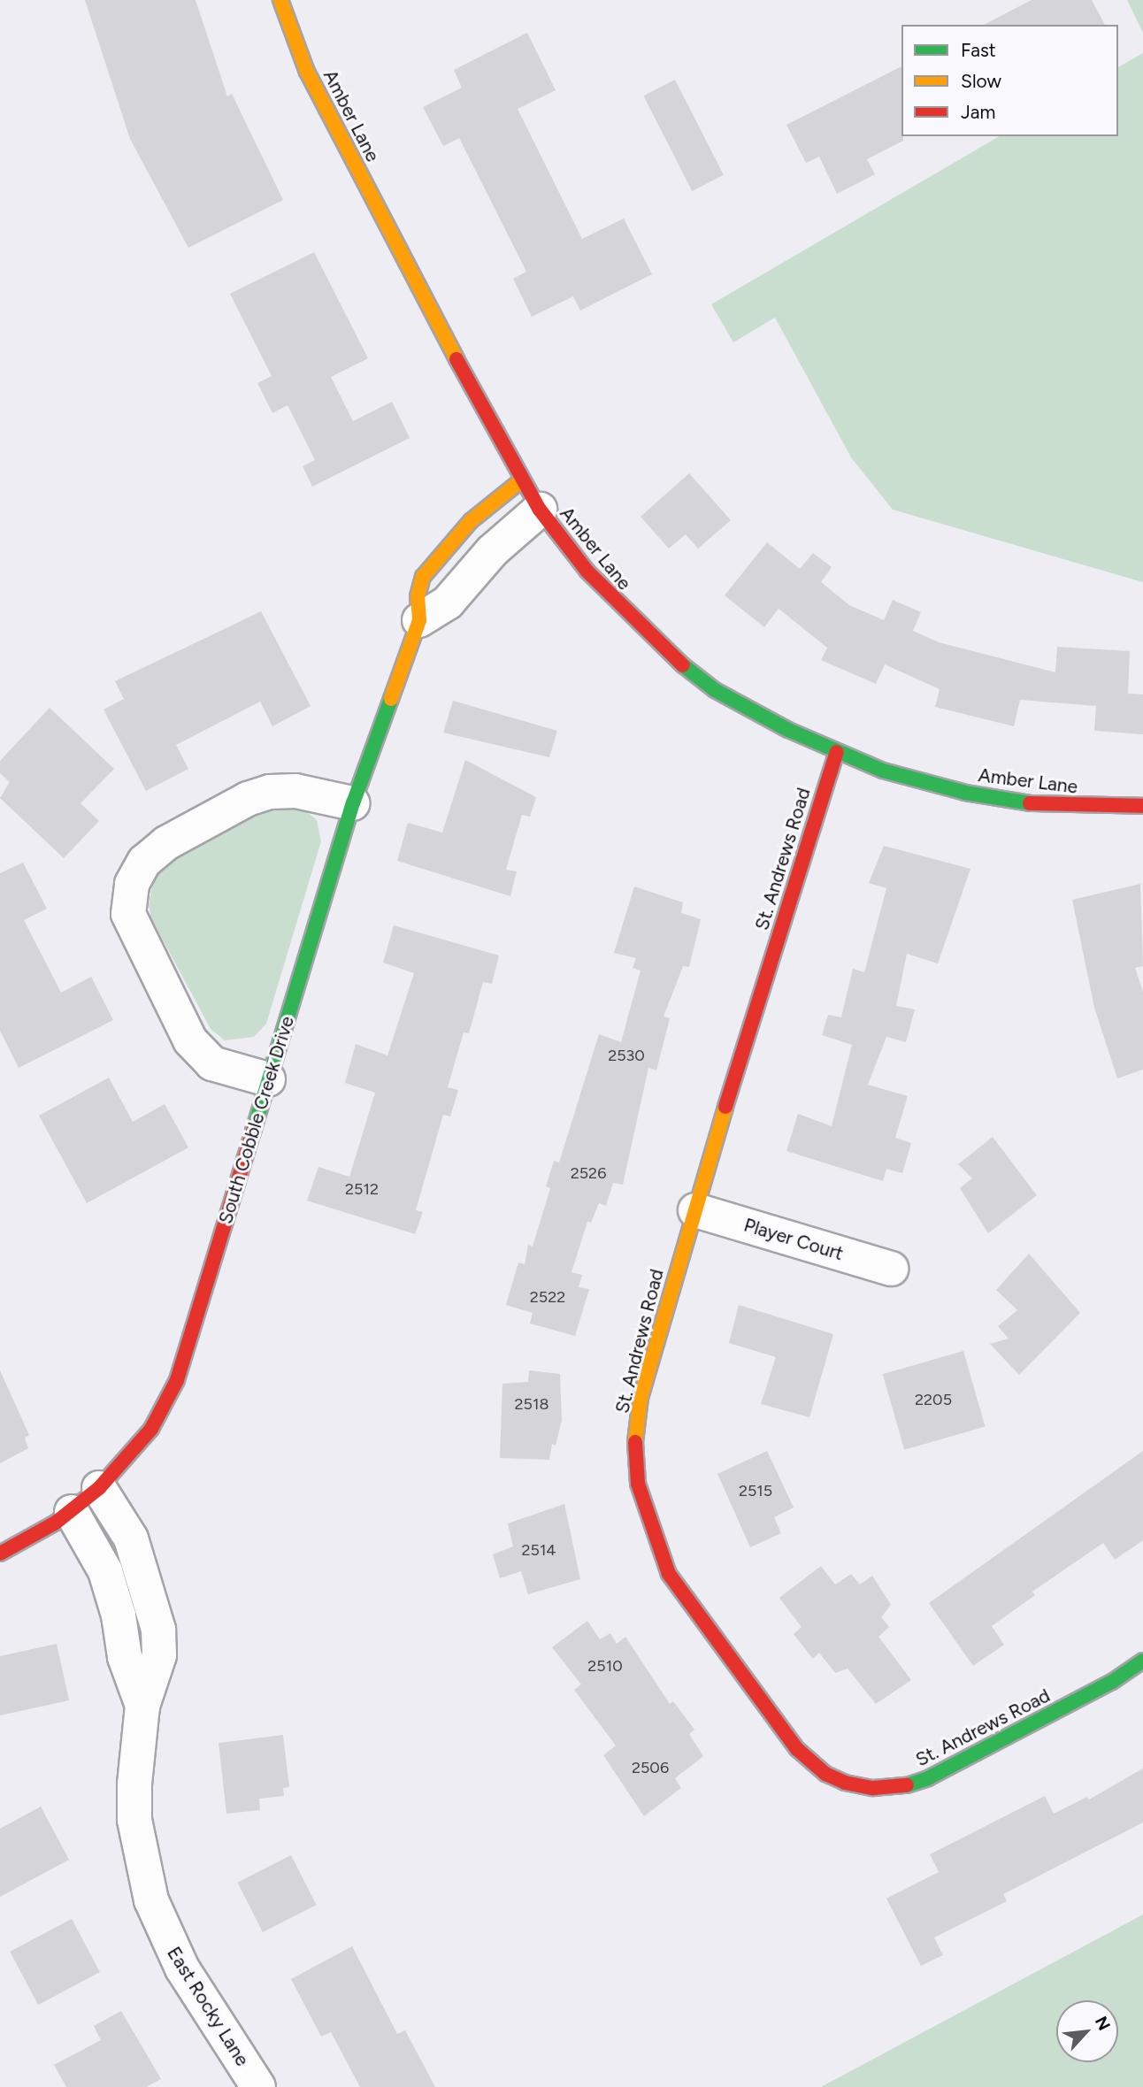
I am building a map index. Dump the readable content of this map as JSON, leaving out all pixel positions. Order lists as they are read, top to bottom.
{
  "streets": {
    "street": [
      "Amber Lane",
      "St. Andrews Road",
      "South Cobble Creek Drive",
      "Player Court",
      "East Rocky Lane"
    ]
  },
  "crossings": [
    ["Amber Lane", "St. Andrews Road"],
    ["Amber Lane", "South Cobble Creek Drive"],
    ["St. Andrews Road", "Player Court"],
    ["South Cobble Creek Drive", "East Rocky Lane"]
  ],
  "house_numbers": [
    "2530",
    "2526",
    "2512",
    "2522",
    "2205",
    "2518",
    "2515",
    "2514",
    "2510",
    "2506"
  ],
  "legend": ["Fast", "Slow", "Jam"],
  "north": "top right"
}
